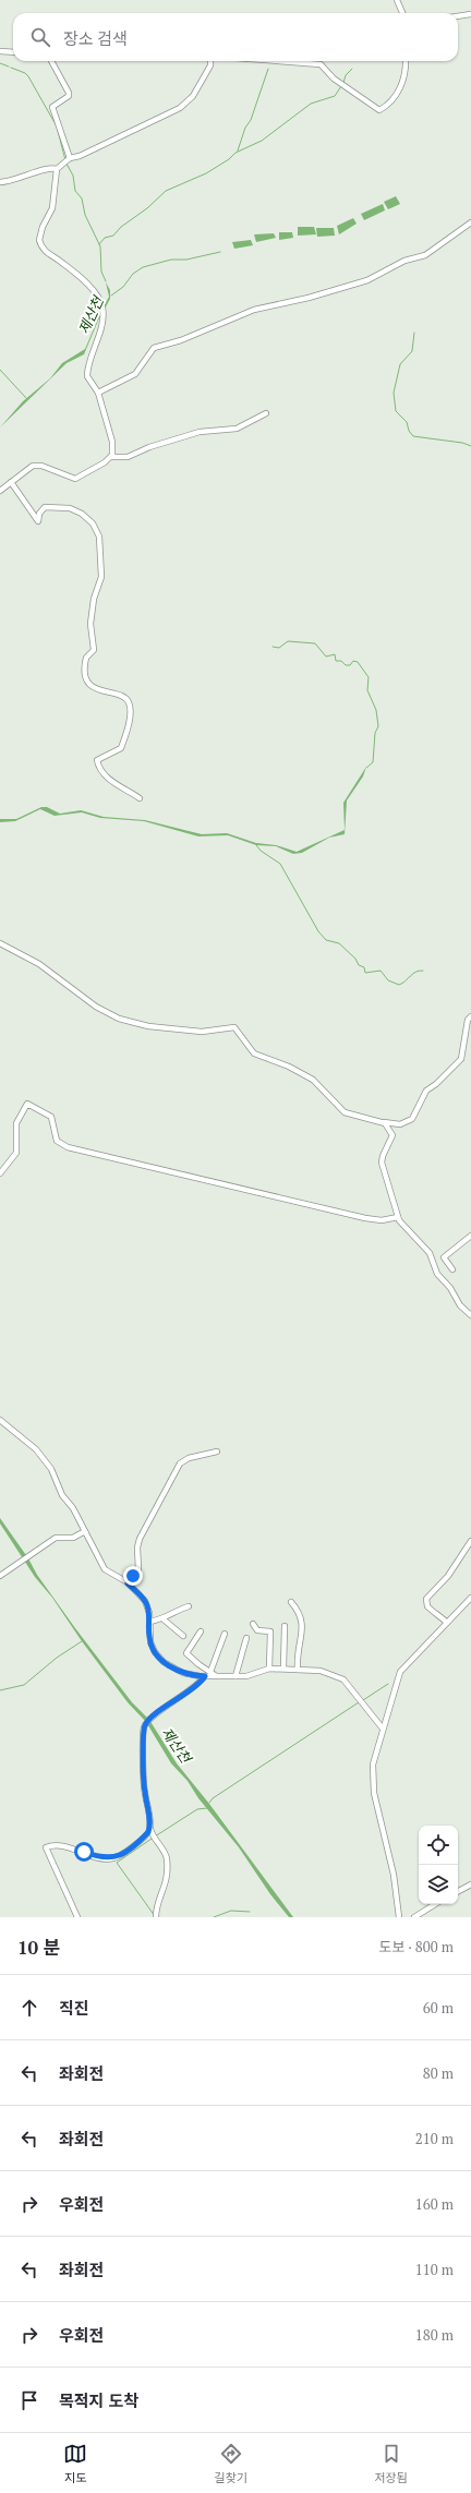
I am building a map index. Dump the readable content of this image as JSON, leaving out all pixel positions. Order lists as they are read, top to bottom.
{
  "water": ["제산천"],
  "page": {
    "search": "장소 검색",
    "heading": ["10 분", "도보 · 800 m"],
    "list": [
      ["직진", "60 m"],
      ["좌회전", "80 m"],
      ["좌회전", "210 m"],
      ["우회전", "160 m"],
      ["좌회전", "110 m"],
      ["우회전", "180 m"],
      "목적지 도착"
    ],
    "nav": ["지도", "길찾기", "저장됨"]
  }
}
